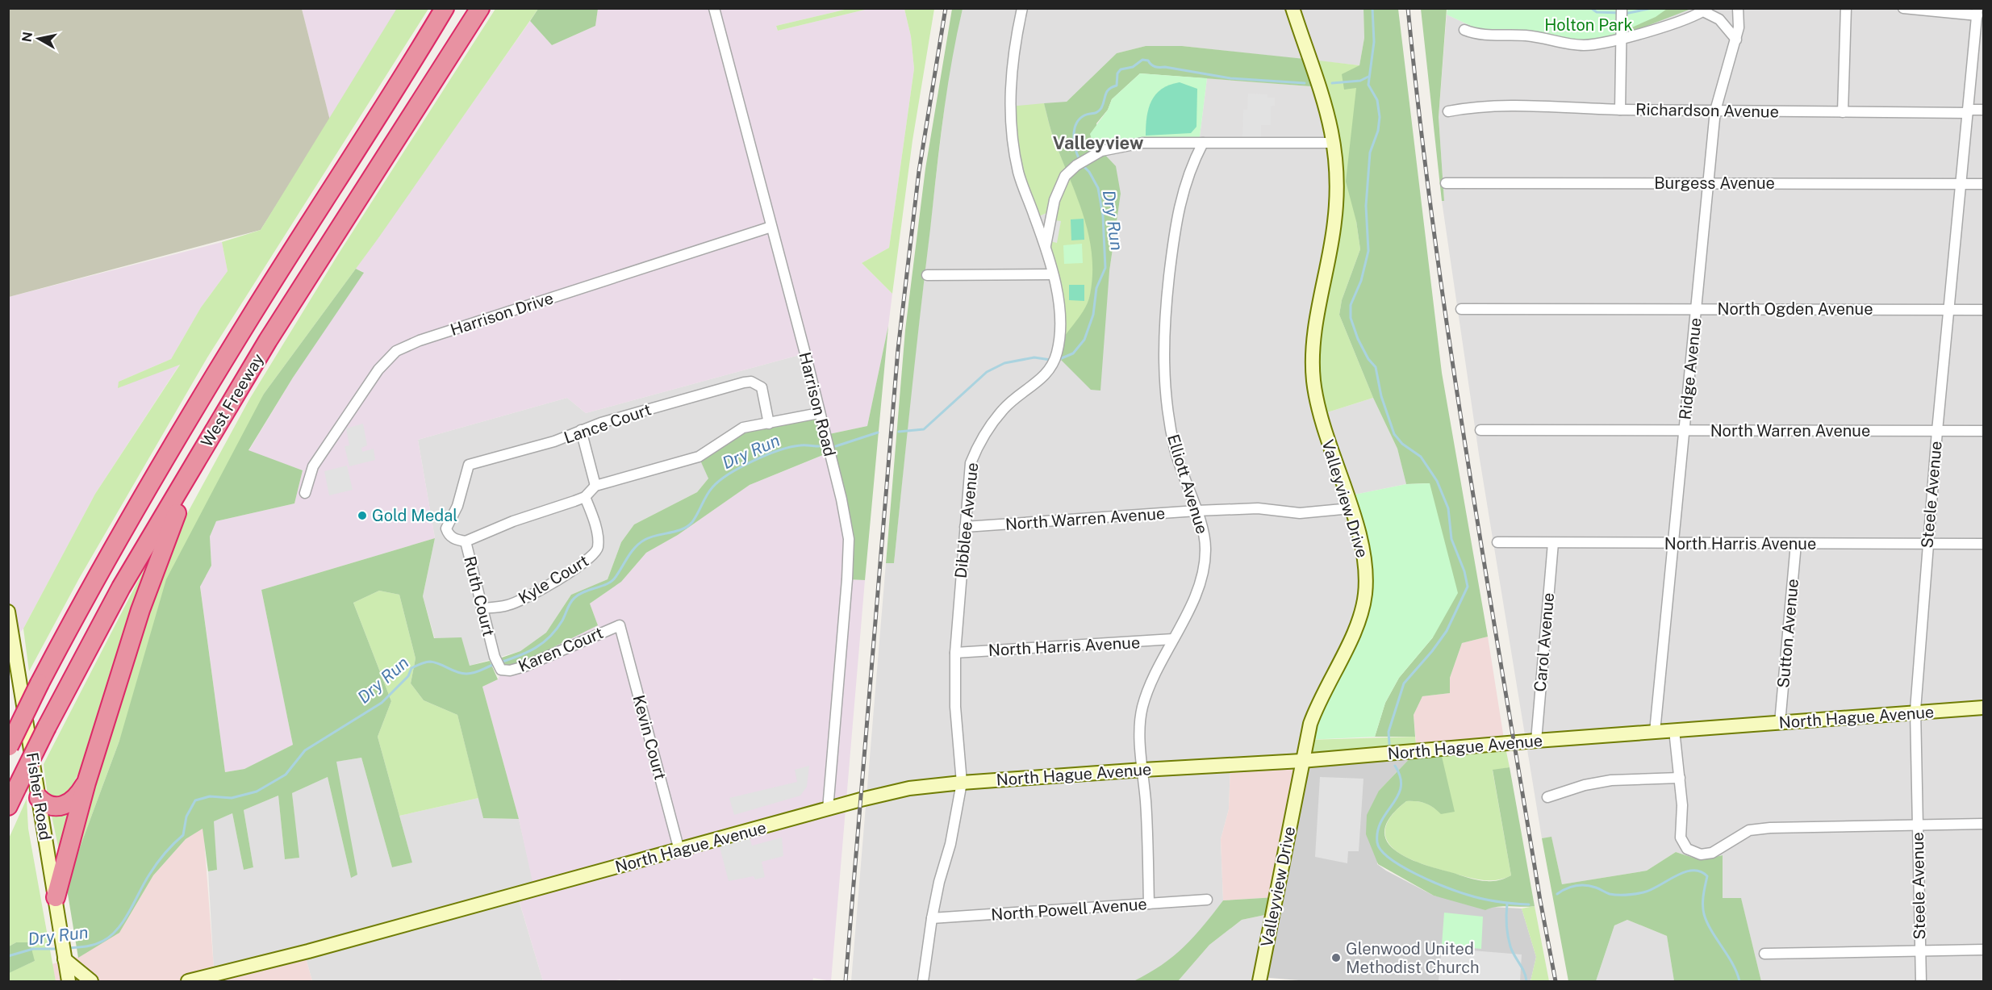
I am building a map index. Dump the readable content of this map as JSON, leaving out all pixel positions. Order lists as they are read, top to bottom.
{
  "streets": {
    "highway": ["West Freeway"],
    "main road": ["Valleyview Drive", "North Hague Avenue", "Fisher Road"],
    "street": [
      "Richardson Avenue",
      "Burgess Avenue",
      "North Ogden Avenue",
      "Harrison Drive",
      "Ridge Avenue",
      "Harrison Road",
      "Lance Court",
      "North Warren Avenue",
      "Elliott Avenue",
      "Steele Avenue",
      "Dibblee Avenue",
      "North Harris Avenue",
      "Kyle Court",
      "Ruth Court",
      "Sutton Avenue",
      "Carol Avenue",
      "Karen Court",
      "Kevin Court",
      "North Powell Avenue"
    ]
  },
  "crossings": [
    ["Richardson Avenue", "Ridge Avenue"],
    ["Richardson Avenue", "Steele Avenue"],
    ["Burgess Avenue", "Ridge Avenue"],
    ["Burgess Avenue", "Steele Avenue"],
    ["North Ogden Avenue", "Ridge Avenue"],
    ["North Ogden Avenue", "Steele Avenue"],
    ["Harrison Drive", "Harrison Road"],
    ["Ridge Avenue", "North Warren Avenue"],
    ["Ridge Avenue", "North Harris Avenue"],
    ["Ridge Avenue", "North Hague Avenue"],
    ["Harrison Road", "North Hague Avenue"],
    ["Lance Court", "Ruth Court"],
    ["North Warren Avenue", "Elliott Avenue"],
    ["North Warren Avenue", "Steele Avenue"],
    ["North Warren Avenue", "Valleyview Drive"],
    ["North Warren Avenue", "Dibblee Avenue"],
    ["Elliott Avenue", "North Harris Avenue"],
    ["Elliott Avenue", "North Hague Avenue"],
    ["Elliott Avenue", "North Powell Avenue"],
    ["Steele Avenue", "North Harris Avenue"],
    ["Steele Avenue", "North Hague Avenue"],
    ["Valleyview Drive", "North Hague Avenue"],
    ["Dibblee Avenue", "North Harris Avenue"],
    ["Dibblee Avenue", "North Hague Avenue"],
    ["Dibblee Avenue", "North Powell Avenue"],
    ["North Harris Avenue", "Sutton Avenue"],
    ["North Harris Avenue", "Carol Avenue"],
    ["Kyle Court", "Ruth Court"],
    ["Ruth Court", "Karen Court"],
    ["Sutton Avenue", "North Hague Avenue"],
    ["Carol Avenue", "North Hague Avenue"],
    ["Karen Court", "Kevin Court"],
    ["North Hague Avenue", "Kevin Court"]
  ],
  "districts": ["Valleyview"],
  "water": ["Dry Run"],
  "parks": ["Holton Park"],
  "places": ["Gold Medal", "Glenwood United Methodist Church"],
  "north": "left"
}
